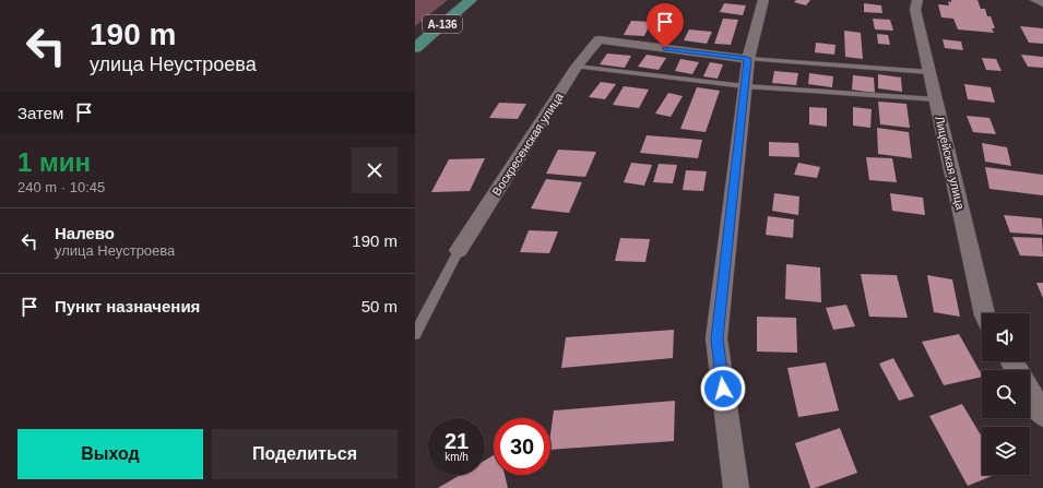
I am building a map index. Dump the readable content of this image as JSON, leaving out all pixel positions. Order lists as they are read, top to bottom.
{
  "streets": {
    "main road": ["А-136"],
    "street": ["Воскресенская улица", "Лицейская улица"]
  },
  "page": {
    "turn": ["190 m", "улица Неустроева"],
    "then": "Затем",
    "heading": ["1 мин", "240 m · 10:45"],
    "list": [
      {
        "name": "Налево",
        "note": "улица Неустроева",
        "value": "190 m"
      },
      {
        "name": "Пункт назначения",
        "value": "50 m"
      }
    ],
    "speed": "21 km/h",
    "limit": "30",
    "buttons": ["Выход", "Поделиться"]
  }
}
